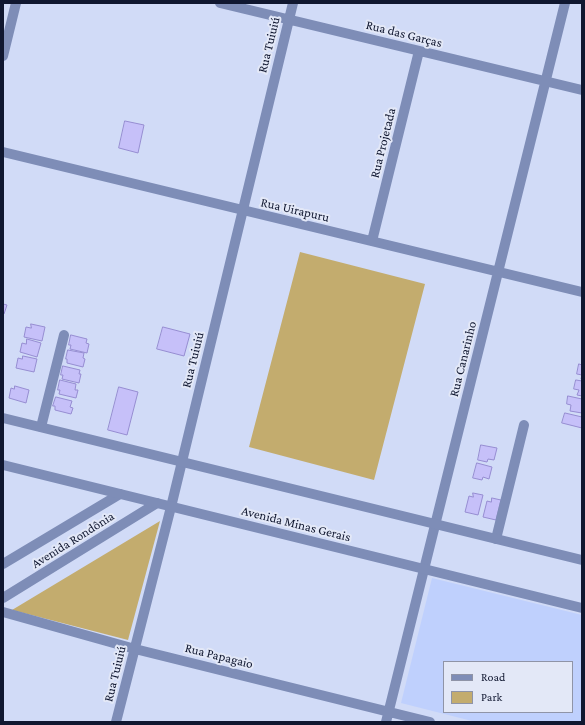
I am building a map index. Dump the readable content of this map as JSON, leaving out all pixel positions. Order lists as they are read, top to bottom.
{
  "streets": {
    "street": [
      "Rua das Garças",
      "Rua Tuiuiú",
      "Rua Projetada",
      "Rua Uirapuru",
      "Rua Canarinho",
      "Avenida Minas Gerais",
      "Avenida Rondônia",
      "Rua Papagaio"
    ]
  },
  "crossings": [
    ["Rua das Garças", "Rua Tuiuiú"],
    ["Rua das Garças", "Rua Projetada"],
    ["Rua das Garças", "Rua Canarinho"],
    ["Rua Tuiuiú", "Rua Uirapuru"],
    ["Rua Tuiuiú", "Avenida Minas Gerais"],
    ["Rua Tuiuiú", "Rua Papagaio"],
    ["Rua Projetada", "Rua Uirapuru"],
    ["Rua Uirapuru", "Rua Canarinho"],
    ["Rua Canarinho", "Avenida Minas Gerais"],
    ["Rua Canarinho", "Rua Papagaio"],
    ["Avenida Minas Gerais", "Avenida Rondônia"]
  ],
  "legend": ["Road", "Park"]
}
